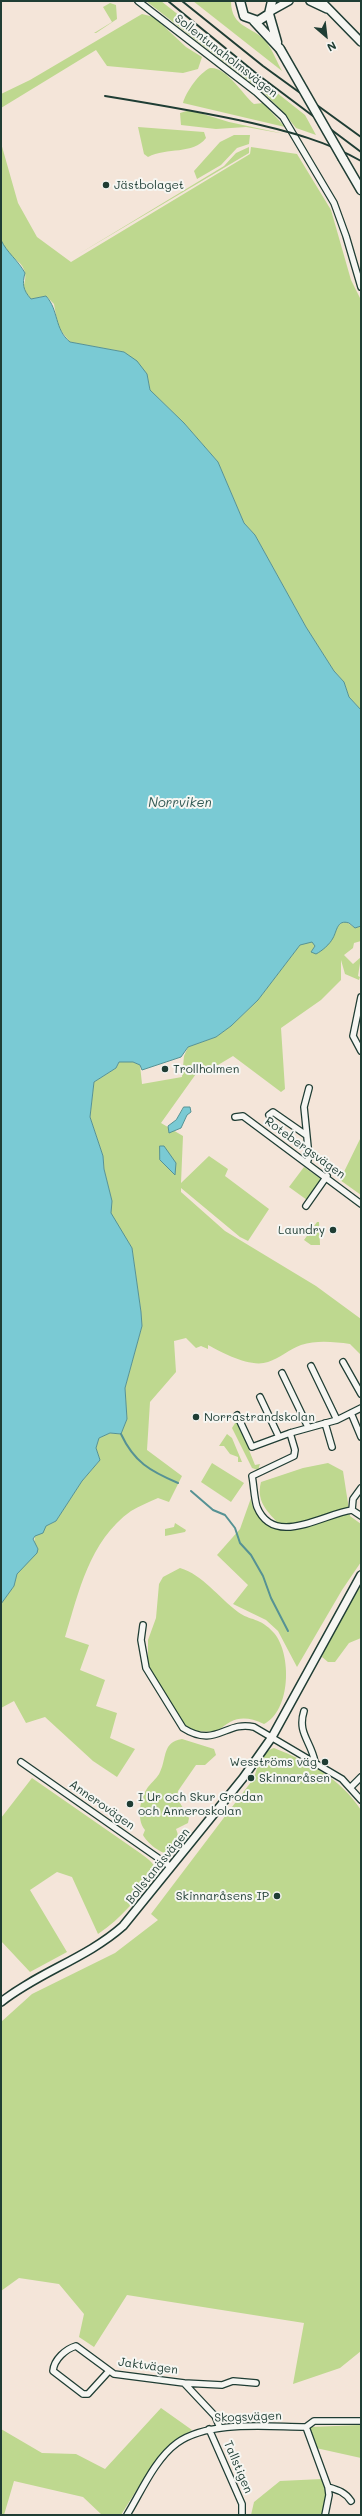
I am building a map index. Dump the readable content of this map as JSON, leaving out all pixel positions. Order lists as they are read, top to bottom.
{
  "streets": {
    "street": [
      "Sollentunaholmsvägen",
      "Rotebergsvägen",
      "Annerovägen",
      "Bollstanäsvägen",
      "Jaktvägen",
      "Skogsvägen",
      "Tallstigen"
    ]
  },
  "crossings": [
    ["Annerovägen", "Bollstanäsvägen"],
    ["Jaktvägen", "Skogsvägen"],
    ["Skogsvägen", "Tallstigen"]
  ],
  "water": ["Norrviken"],
  "places": [
    "Jästbolaget",
    "Trollholmen",
    "Laundry",
    "Norrastrandskolan",
    "Wesströms väg",
    "Skinnaråsen",
    "I Ur och Skur Grodan och Anneroskolan",
    "Skinnaråsens IP"
  ],
  "north": "bottom right"
}
